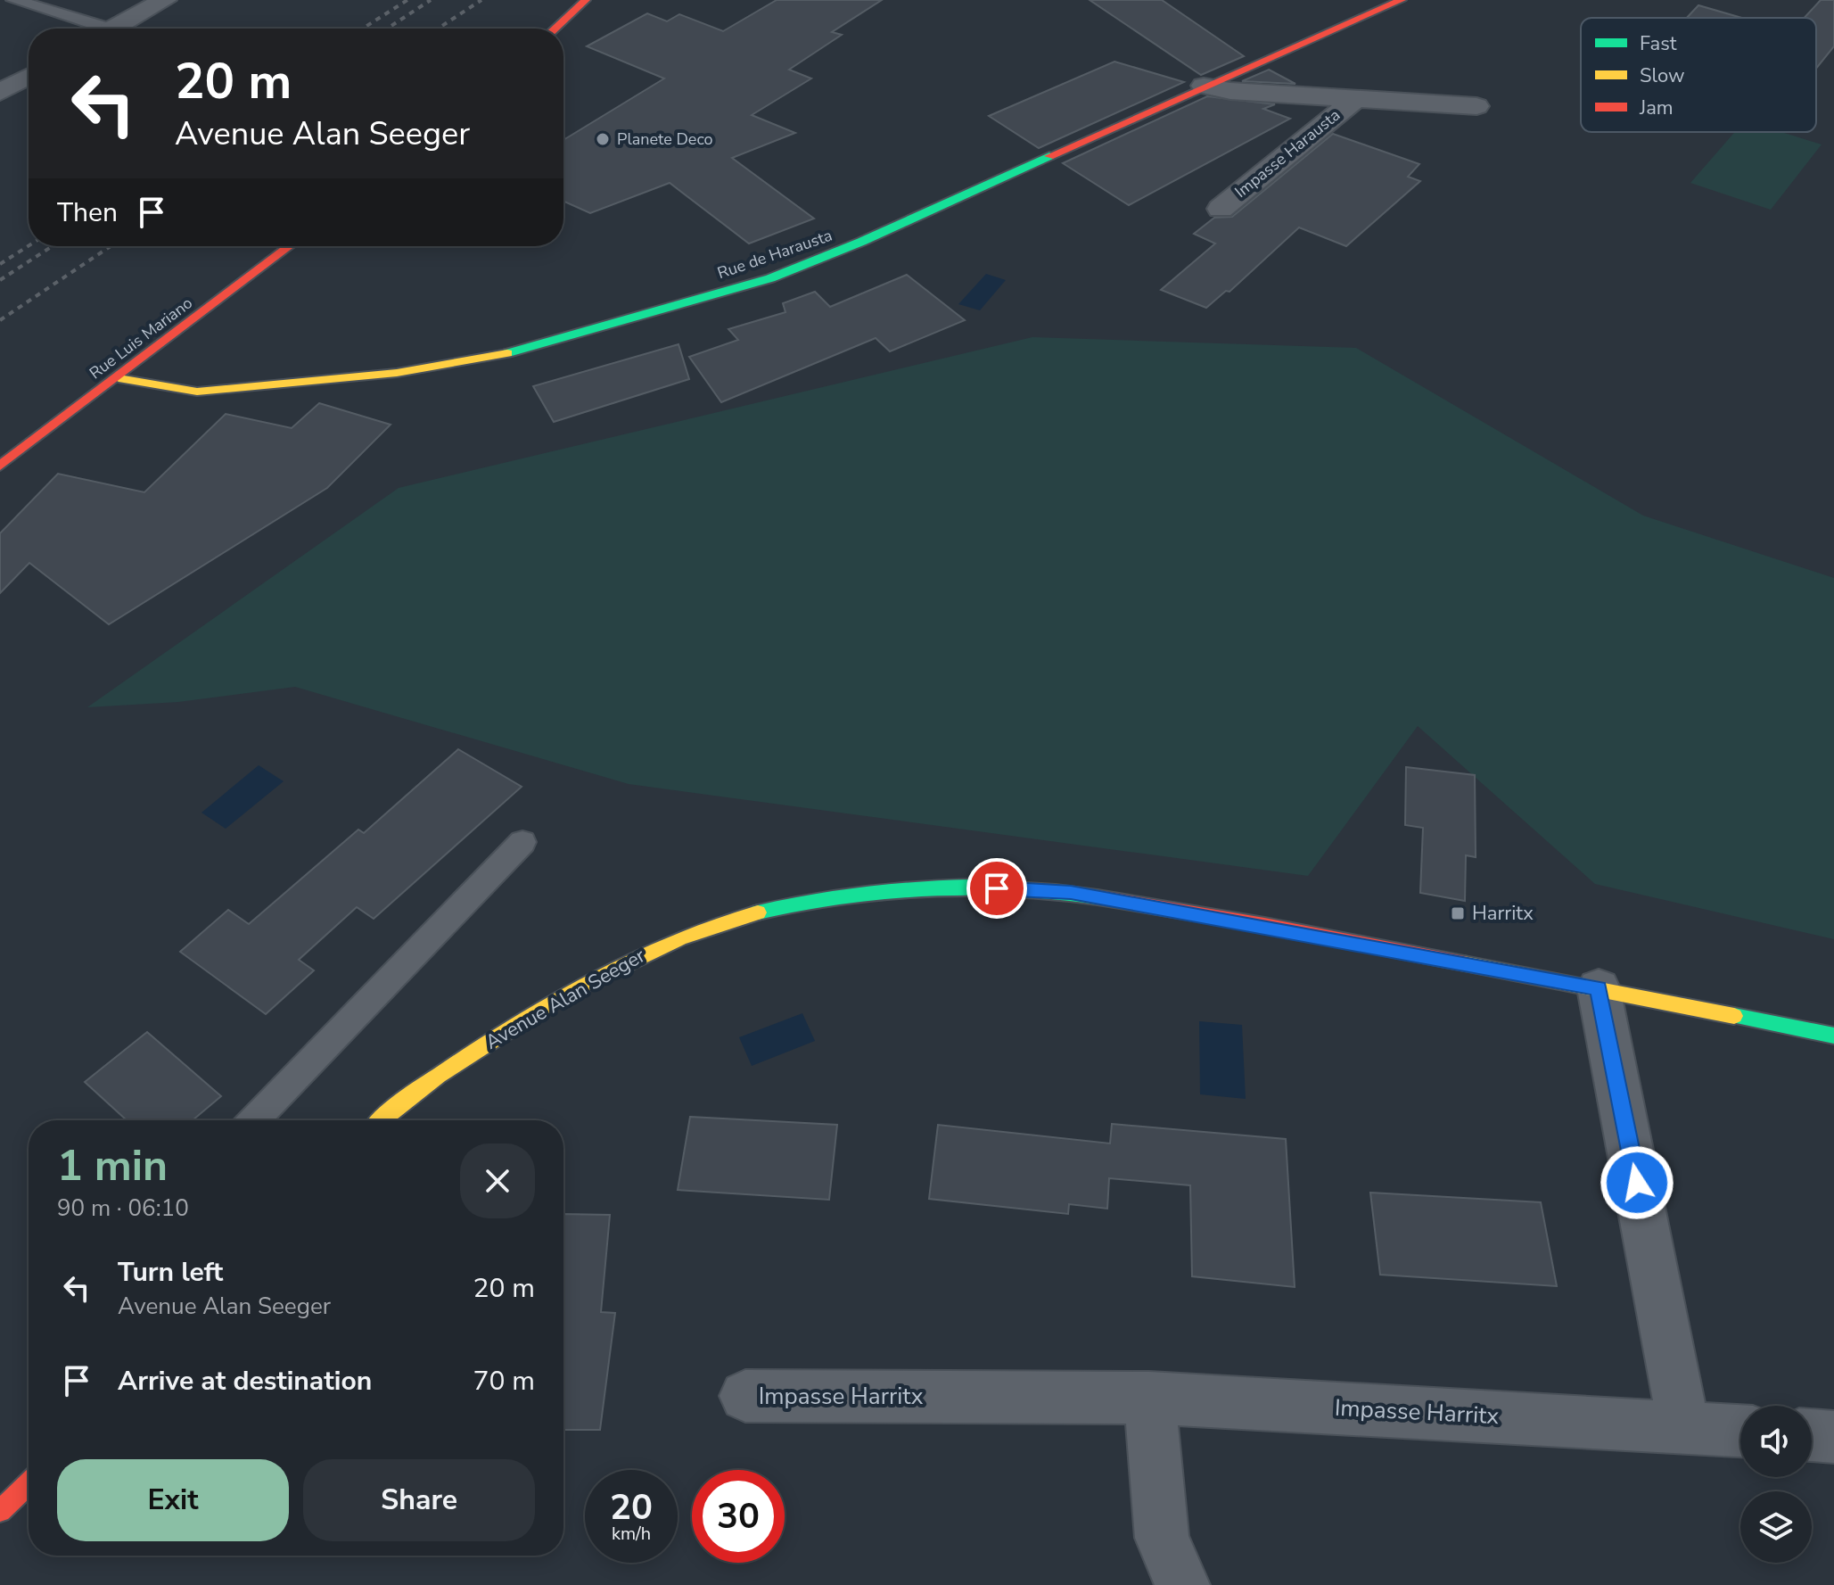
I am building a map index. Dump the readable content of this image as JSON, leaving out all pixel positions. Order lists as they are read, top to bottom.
{
  "streets": {
    "street": [
      "Impasse Harausta",
      "Rue de Harausta",
      "Rue Luis Mariano",
      "Avenue Alan Seeger",
      "Impasse Harritx"
    ]
  },
  "crossings": [
    ["Impasse Harausta", "Rue de Harausta"],
    ["Rue de Harausta", "Rue Luis Mariano"]
  ],
  "places": {
    "other": ["Planete Deco"],
    "transit": ["Harritx"]
  },
  "legend": ["Fast", "Slow", "Jam"],
  "page": {
    "turn": ["20 m", "Avenue Alan Seeger"],
    "then": "Then",
    "heading": ["1 min", "90 m · 06:10"],
    "list": [
      {
        "name": "Turn left",
        "note": "Avenue Alan Seeger",
        "value": "20 m"
      },
      {
        "name": "Arrive at destination",
        "value": "70 m"
      }
    ],
    "buttons": ["Exit", "Share"],
    "speed": "20 km/h",
    "limit": "30"
  }
}
